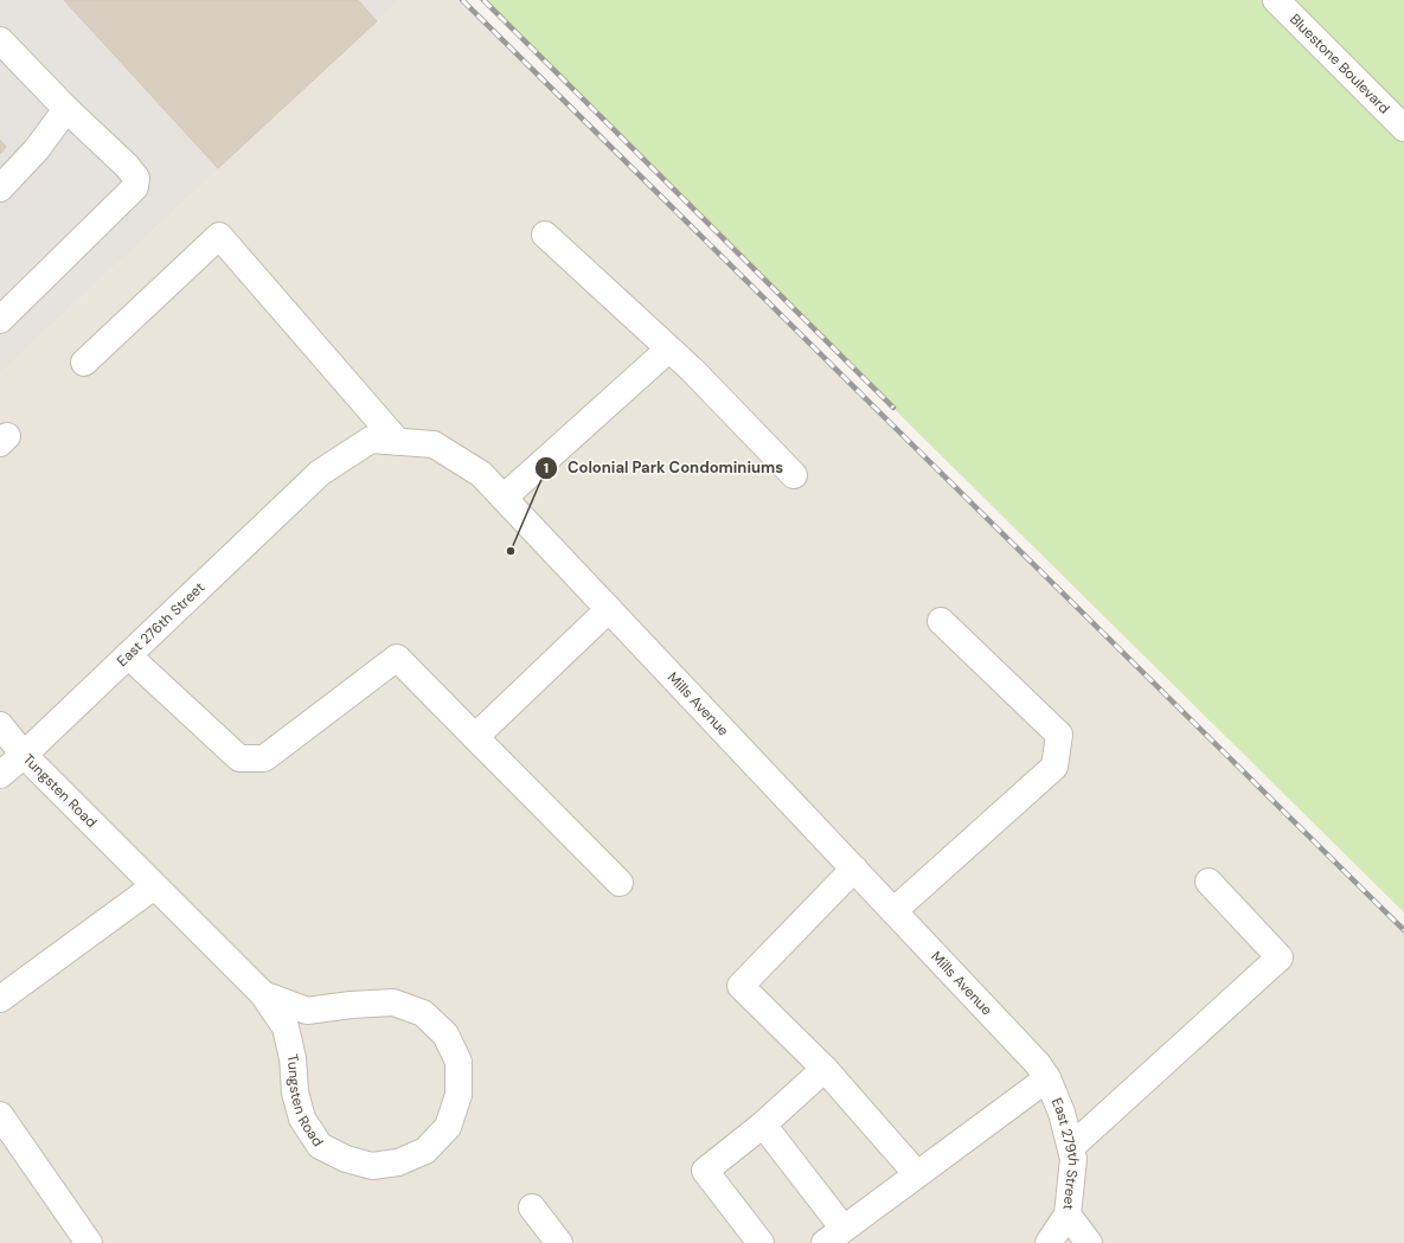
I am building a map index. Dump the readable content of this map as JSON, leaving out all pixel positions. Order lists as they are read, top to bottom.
{
  "streets": {
    "street": [
      "Bluestone Boulevard",
      "East 276th Street",
      "Mills Avenue",
      "Tungsten Road",
      "East 279th Street"
    ]
  },
  "crossings": [
    ["East 276th Street", "Mills Avenue"],
    ["East 276th Street", "Tungsten Road"],
    ["Mills Avenue", "East 279th Street"]
  ],
  "places": ["Colonial Park Condominiums"]
}
